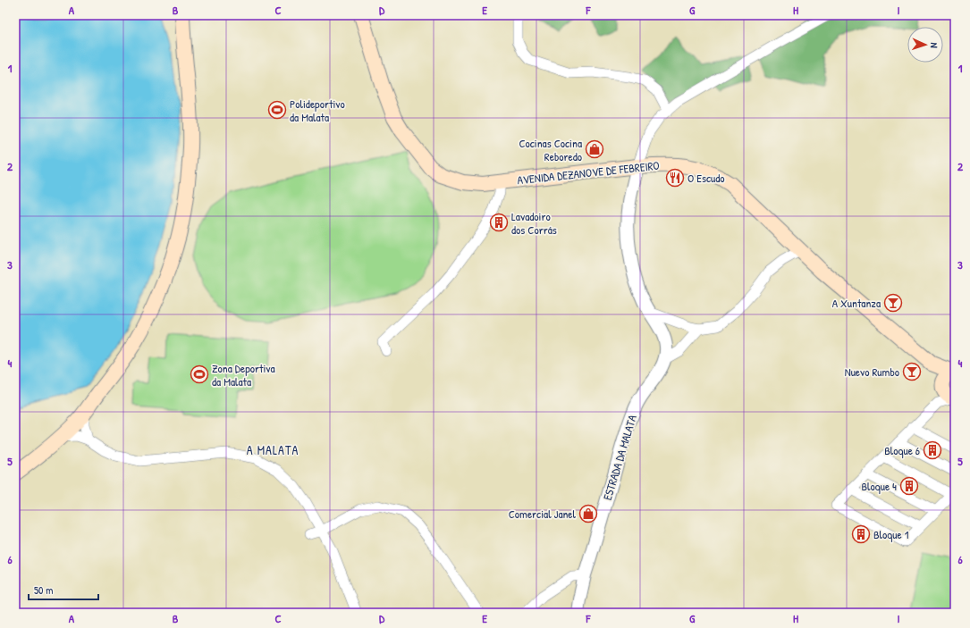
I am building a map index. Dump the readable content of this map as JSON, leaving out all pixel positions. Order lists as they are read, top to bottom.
{
  "streets": {
    "main road": ["AVENIDA DEZANOVE DE FEBREIRO"],
    "street": ["ESTRADA DA MALATA"]
  },
  "crossings": [
    ["AVENIDA DEZANOVE DE FEBREIRO", "ESTRADA DA MALATA"]
  ],
  "districts": ["A MALATA"],
  "places": {
    "sports": ["Polideportivo da Malata", "Zona Deportiva da Malata"],
    "shop": ["Cocinas Cocina Reboredo", "Comercial Janel"],
    "restaurant": ["O Escudo"],
    "building": [
      "Lavadoiro dos Corrás",
      "Bloque 6",
      "Bloque 4",
      "Bloque 1"
    ],
    "bar": ["A Xuntanza", "Nuevo Rumbo"]
  },
  "scale_bar": "50 m",
  "north": "right",
  "grid": {
    "columns": [
      "A",
      "B",
      "C",
      "D",
      "E",
      "F",
      "G",
      "H",
      "I"
    ],
    "rows": [
      "1",
      "2",
      "3",
      "4",
      "5",
      "6"
    ]
  }
}
